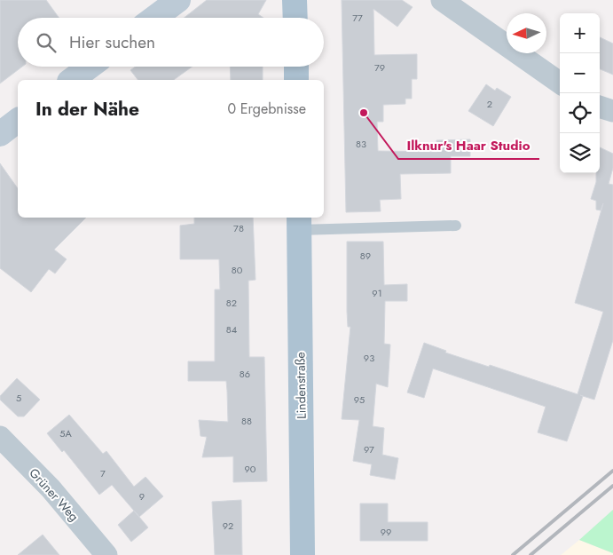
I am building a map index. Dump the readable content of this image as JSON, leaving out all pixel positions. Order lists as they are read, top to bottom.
{
  "streets": {
    "main road": ["Lindenstraße"],
    "street": ["Grüner Weg"]
  },
  "places": ["Ilknur's Haar Studio"],
  "house_numbers": [
    "77",
    "79",
    "2",
    "83",
    "78",
    "89",
    "80",
    "91",
    "82",
    "84",
    "93",
    "86",
    "5",
    "95",
    "88",
    "5A",
    "97",
    "90",
    "7",
    "9",
    "92",
    "99"
  ],
  "north": "left",
  "page": {
    "map_buttons": ["+", "−"],
    "search": "Hier suchen",
    "heading": ["In der Nähe", "0 Ergebnisse"]
  }
}
